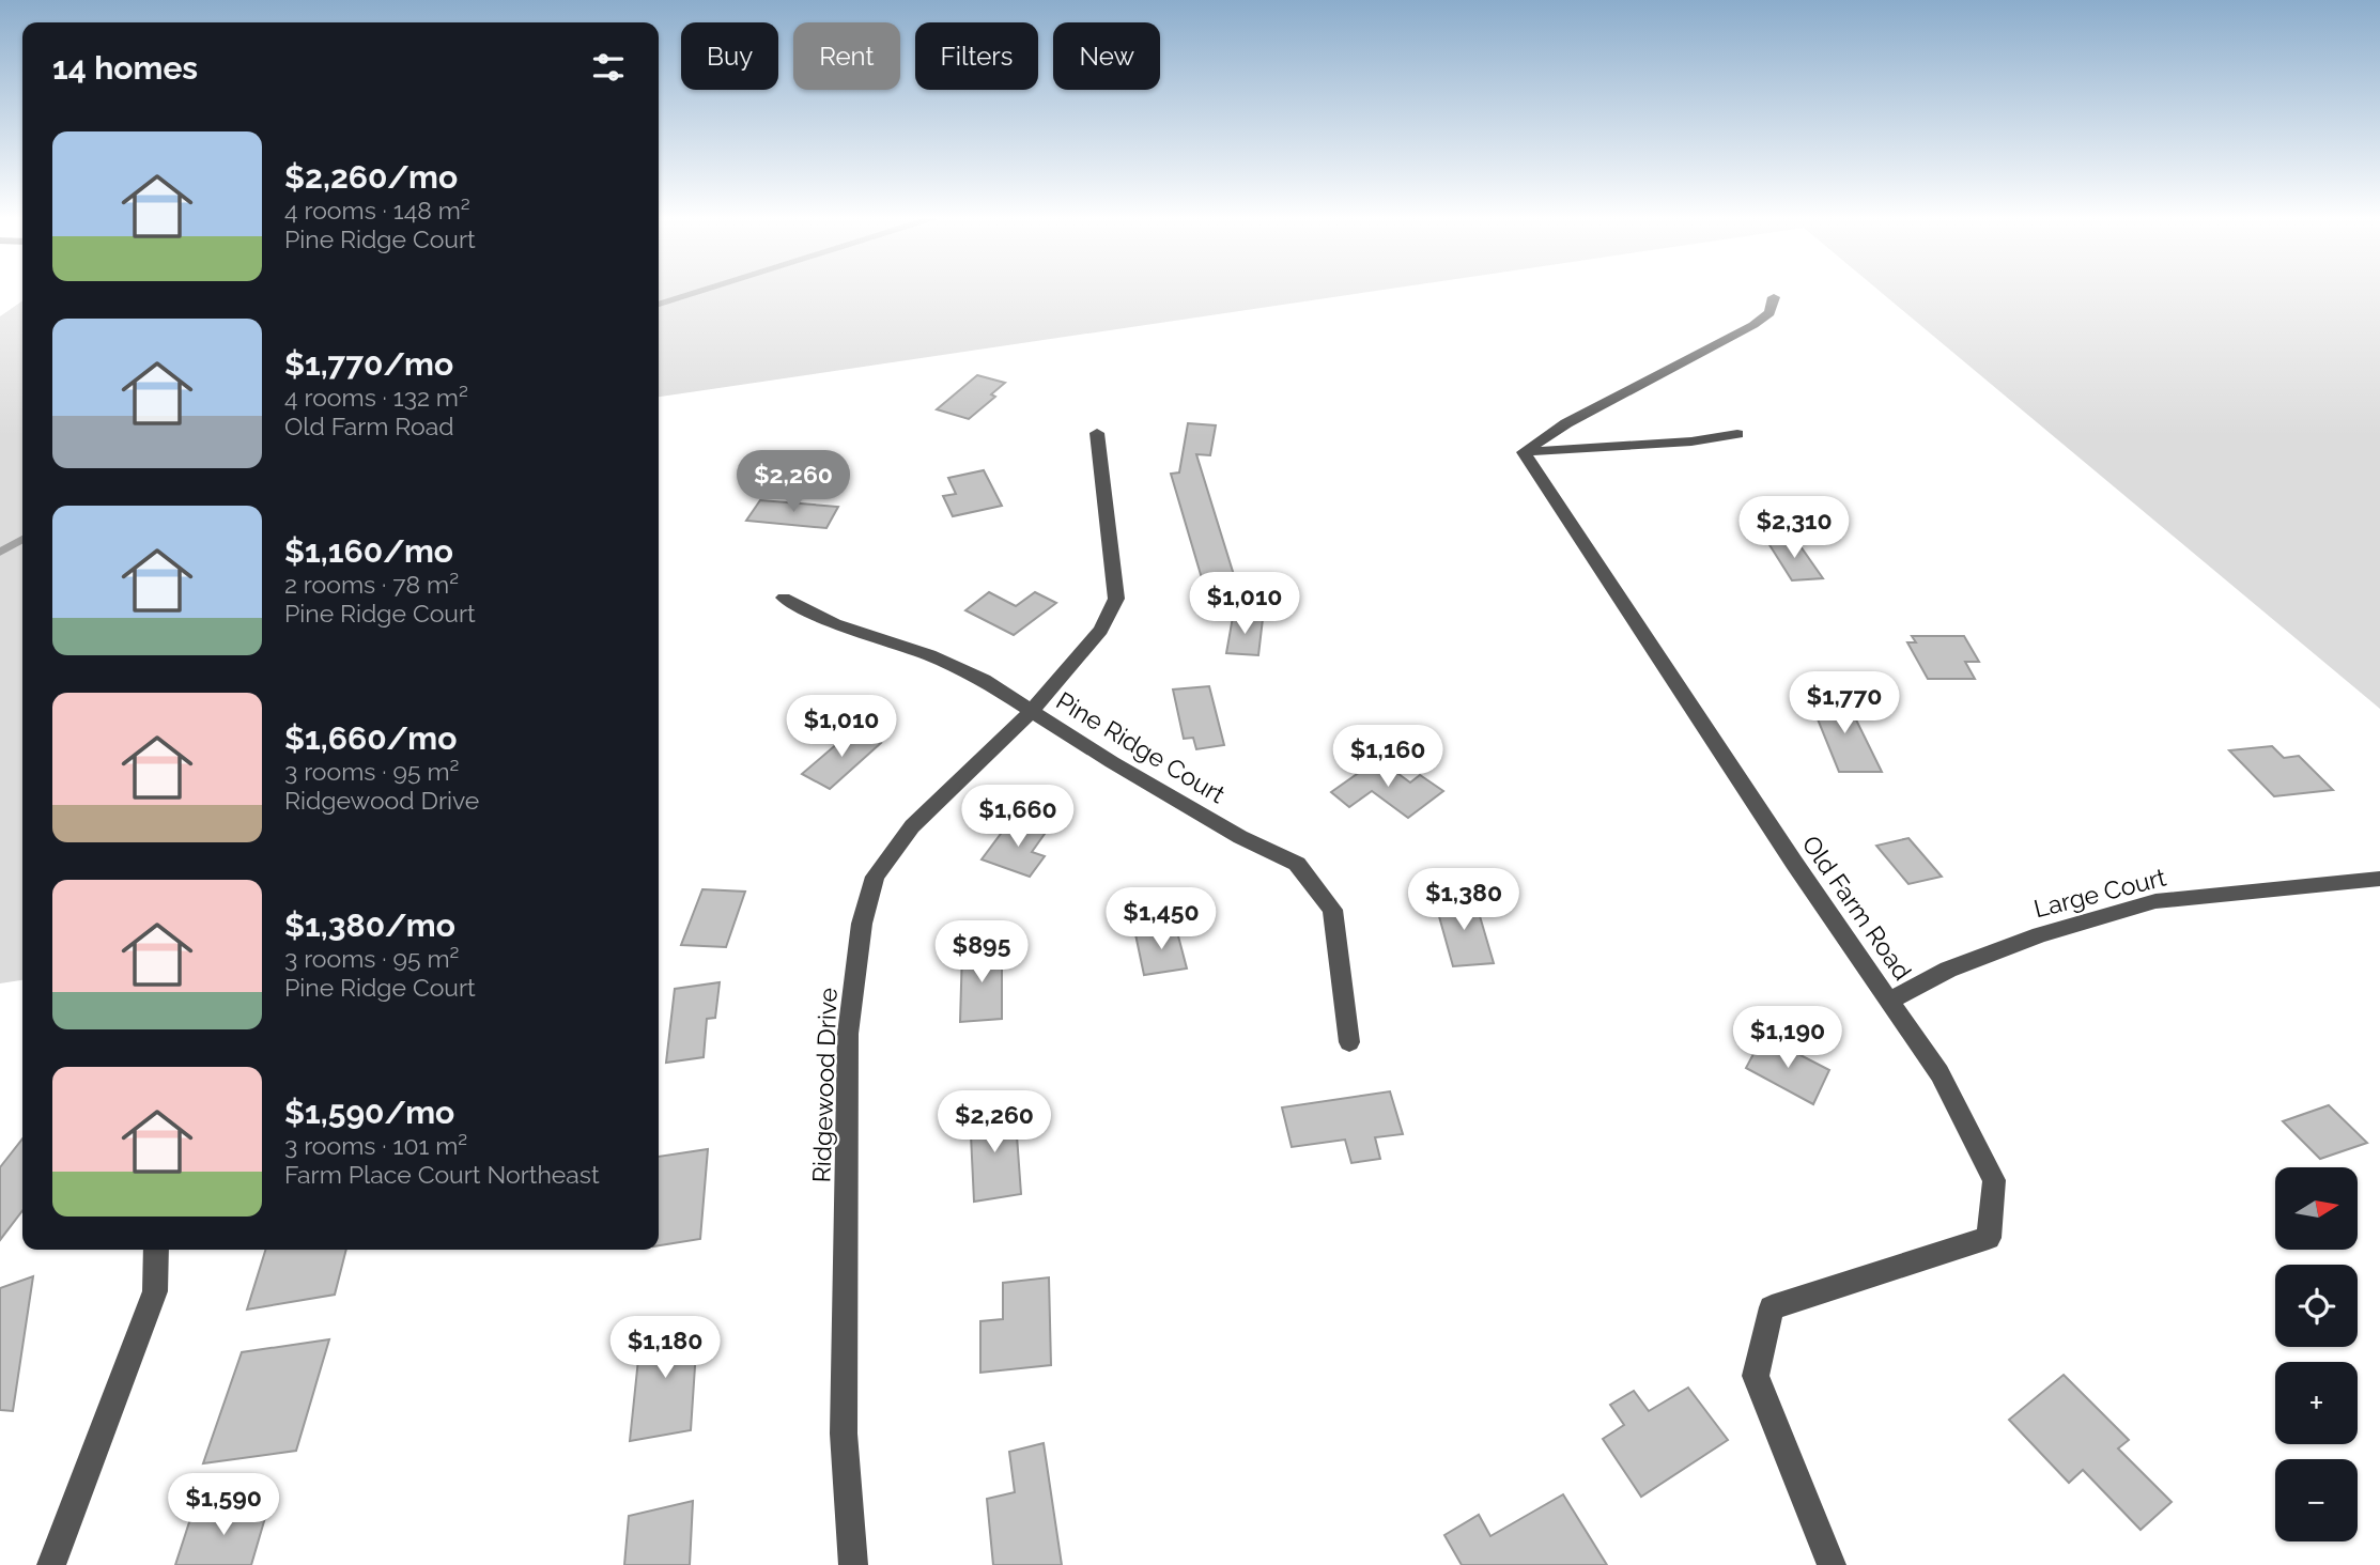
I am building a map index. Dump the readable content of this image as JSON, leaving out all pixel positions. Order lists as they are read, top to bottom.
{
  "streets": {
    "street": [
      "Pine Ridge Court",
      "Large Court",
      "Old Farm Road",
      "Ridgewood Drive"
    ]
  },
  "crossings": [
    ["Pine Ridge Court", "Ridgewood Drive"],
    ["Large Court", "Old Farm Road"]
  ],
  "north": "right",
  "page": {
    "chip": [
      "Buy",
      "Rent",
      "Filters",
      "New"
    ],
    "heading": "14 homes",
    "list": [
      {
        "name": "$2,260/mo",
        "note": "4 rooms · 148 m² · Pine Ridge Court"
      },
      {
        "name": "$1,770/mo",
        "note": "4 rooms · 132 m² · Old Farm Road"
      },
      {
        "name": "$1,160/mo",
        "note": "2 rooms · 78 m² · Pine Ridge Court"
      },
      {
        "name": "$1,660/mo",
        "note": "3 rooms · 95 m² · Ridgewood Drive"
      },
      {
        "name": "$1,380/mo",
        "note": "3 rooms · 95 m² · Pine Ridge Court"
      },
      {
        "name": "$1,590/mo",
        "note": "3 rooms · 101 m² · Farm Place Court Northeast"
      }
    ],
    "price": [
      "$2,260",
      "$2,310",
      "$1,010",
      "$1,770",
      "$1,010",
      "$1,160",
      "$1,660",
      "$1,380",
      "$1,450",
      "$895",
      "$1,190",
      "$2,260",
      "$1,180",
      "$1,590"
    ],
    "map_buttons": ["+", "−"]
  }
}
